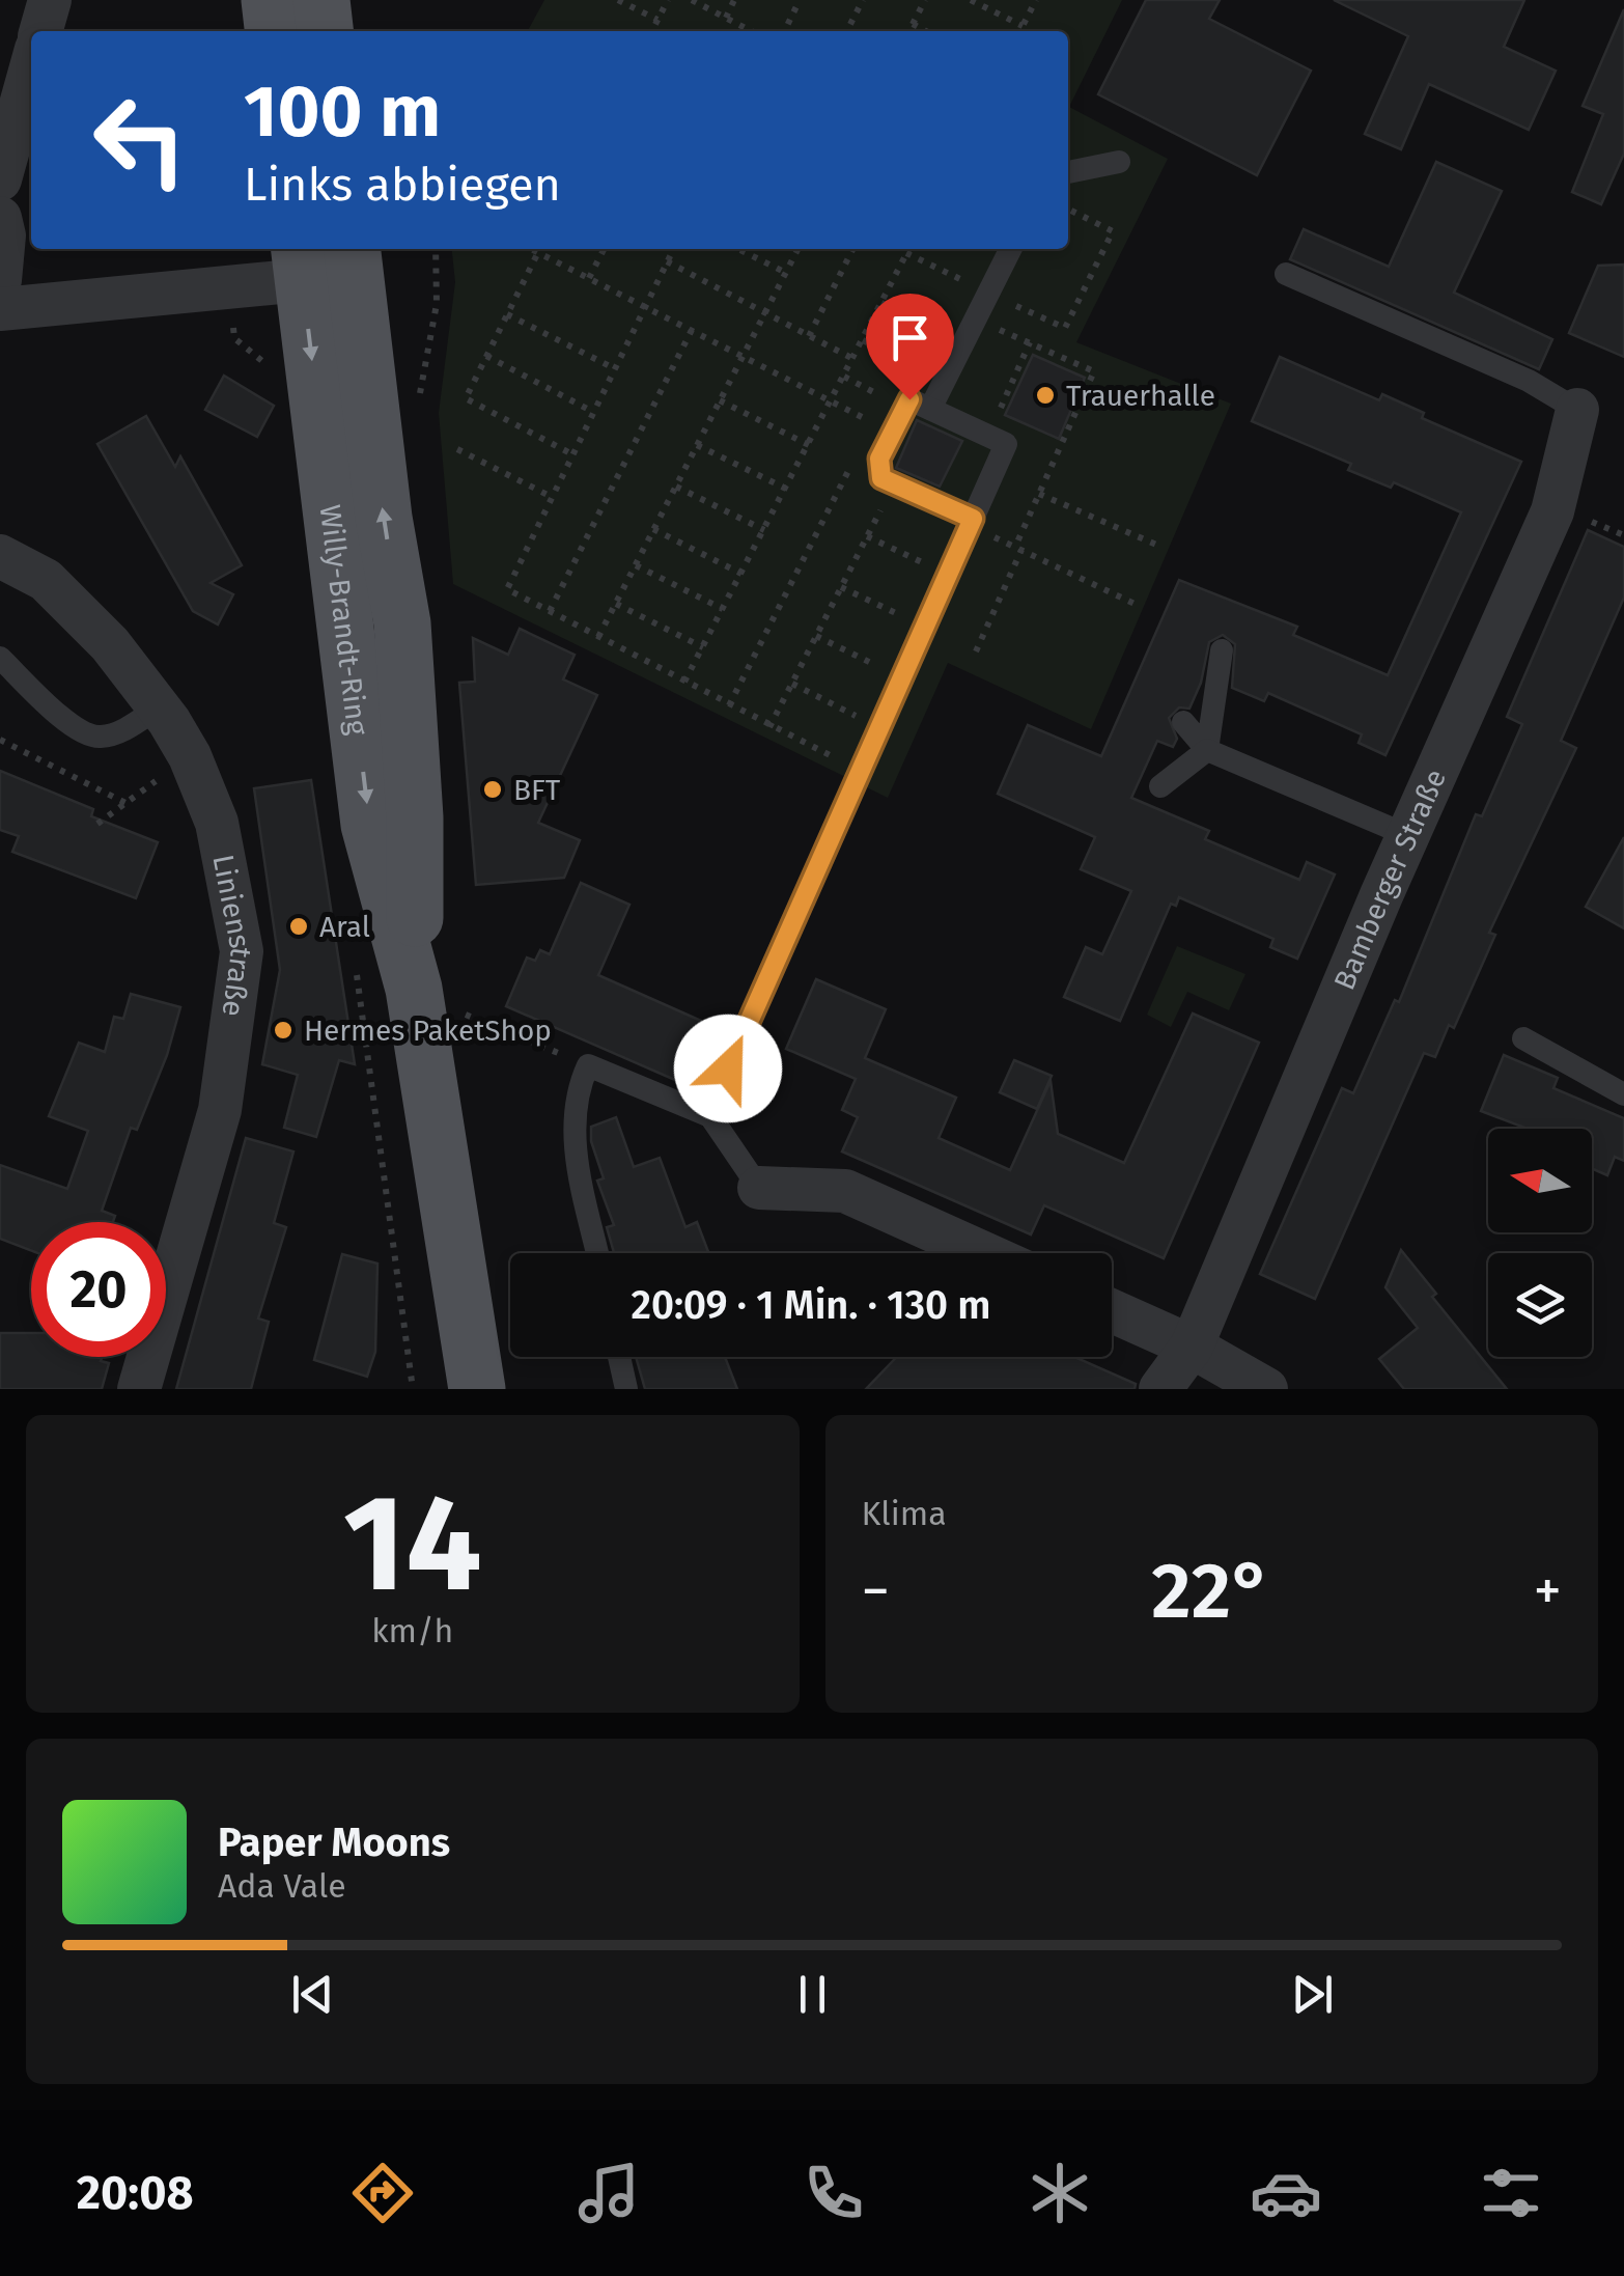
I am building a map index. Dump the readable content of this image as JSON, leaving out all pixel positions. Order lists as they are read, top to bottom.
{
  "streets": {
    "main road": ["Willy-Brandt-Ring"],
    "street": ["Bamberger Straße", "Linienstraße"]
  },
  "places": [
    "Trauerhalle",
    "BFT",
    "Aral",
    "Hermes PaketShop"
  ],
  "north": "left",
  "page": {
    "turn": ["100 m", "Links abbiegen"],
    "limit": "20",
    "trip": "20:09 · 1 Min. · 130 m",
    "tile": [
      ["14", "km/h"],
      "Klima"
    ],
    "heat": ["−", "22°", "+"],
    "song": ["Paper Moons", "Ada Vale"],
    "tabs": "20:08"
  }
}
